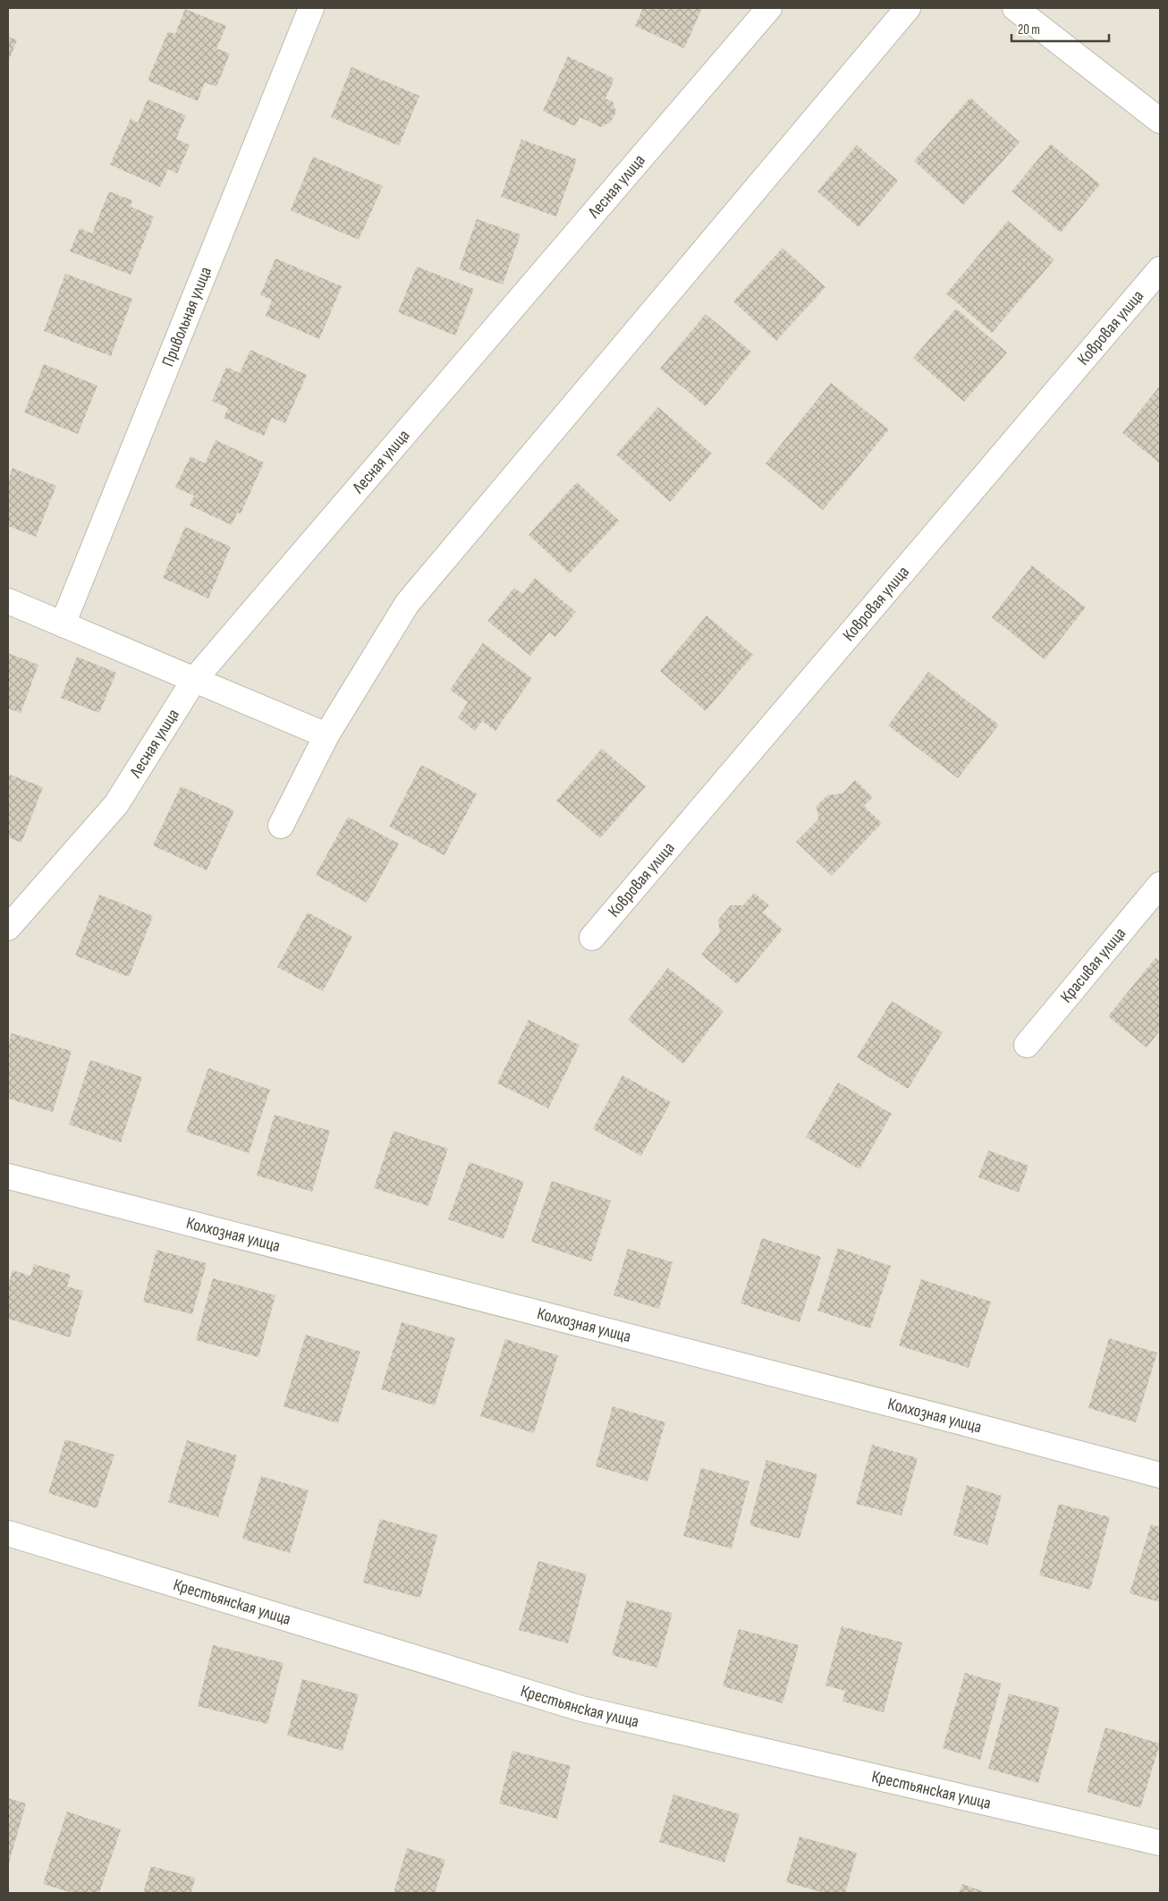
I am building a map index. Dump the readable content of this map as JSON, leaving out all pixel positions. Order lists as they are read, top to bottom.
{
  "streets": {
    "street": [
      "Лесная улица",
      "Привольная улица",
      "Ковровая улица",
      "Красивая улица",
      "Колхозная улица",
      "Крестьянская улица"
    ]
  },
  "scale_bar": "20 m"
}
